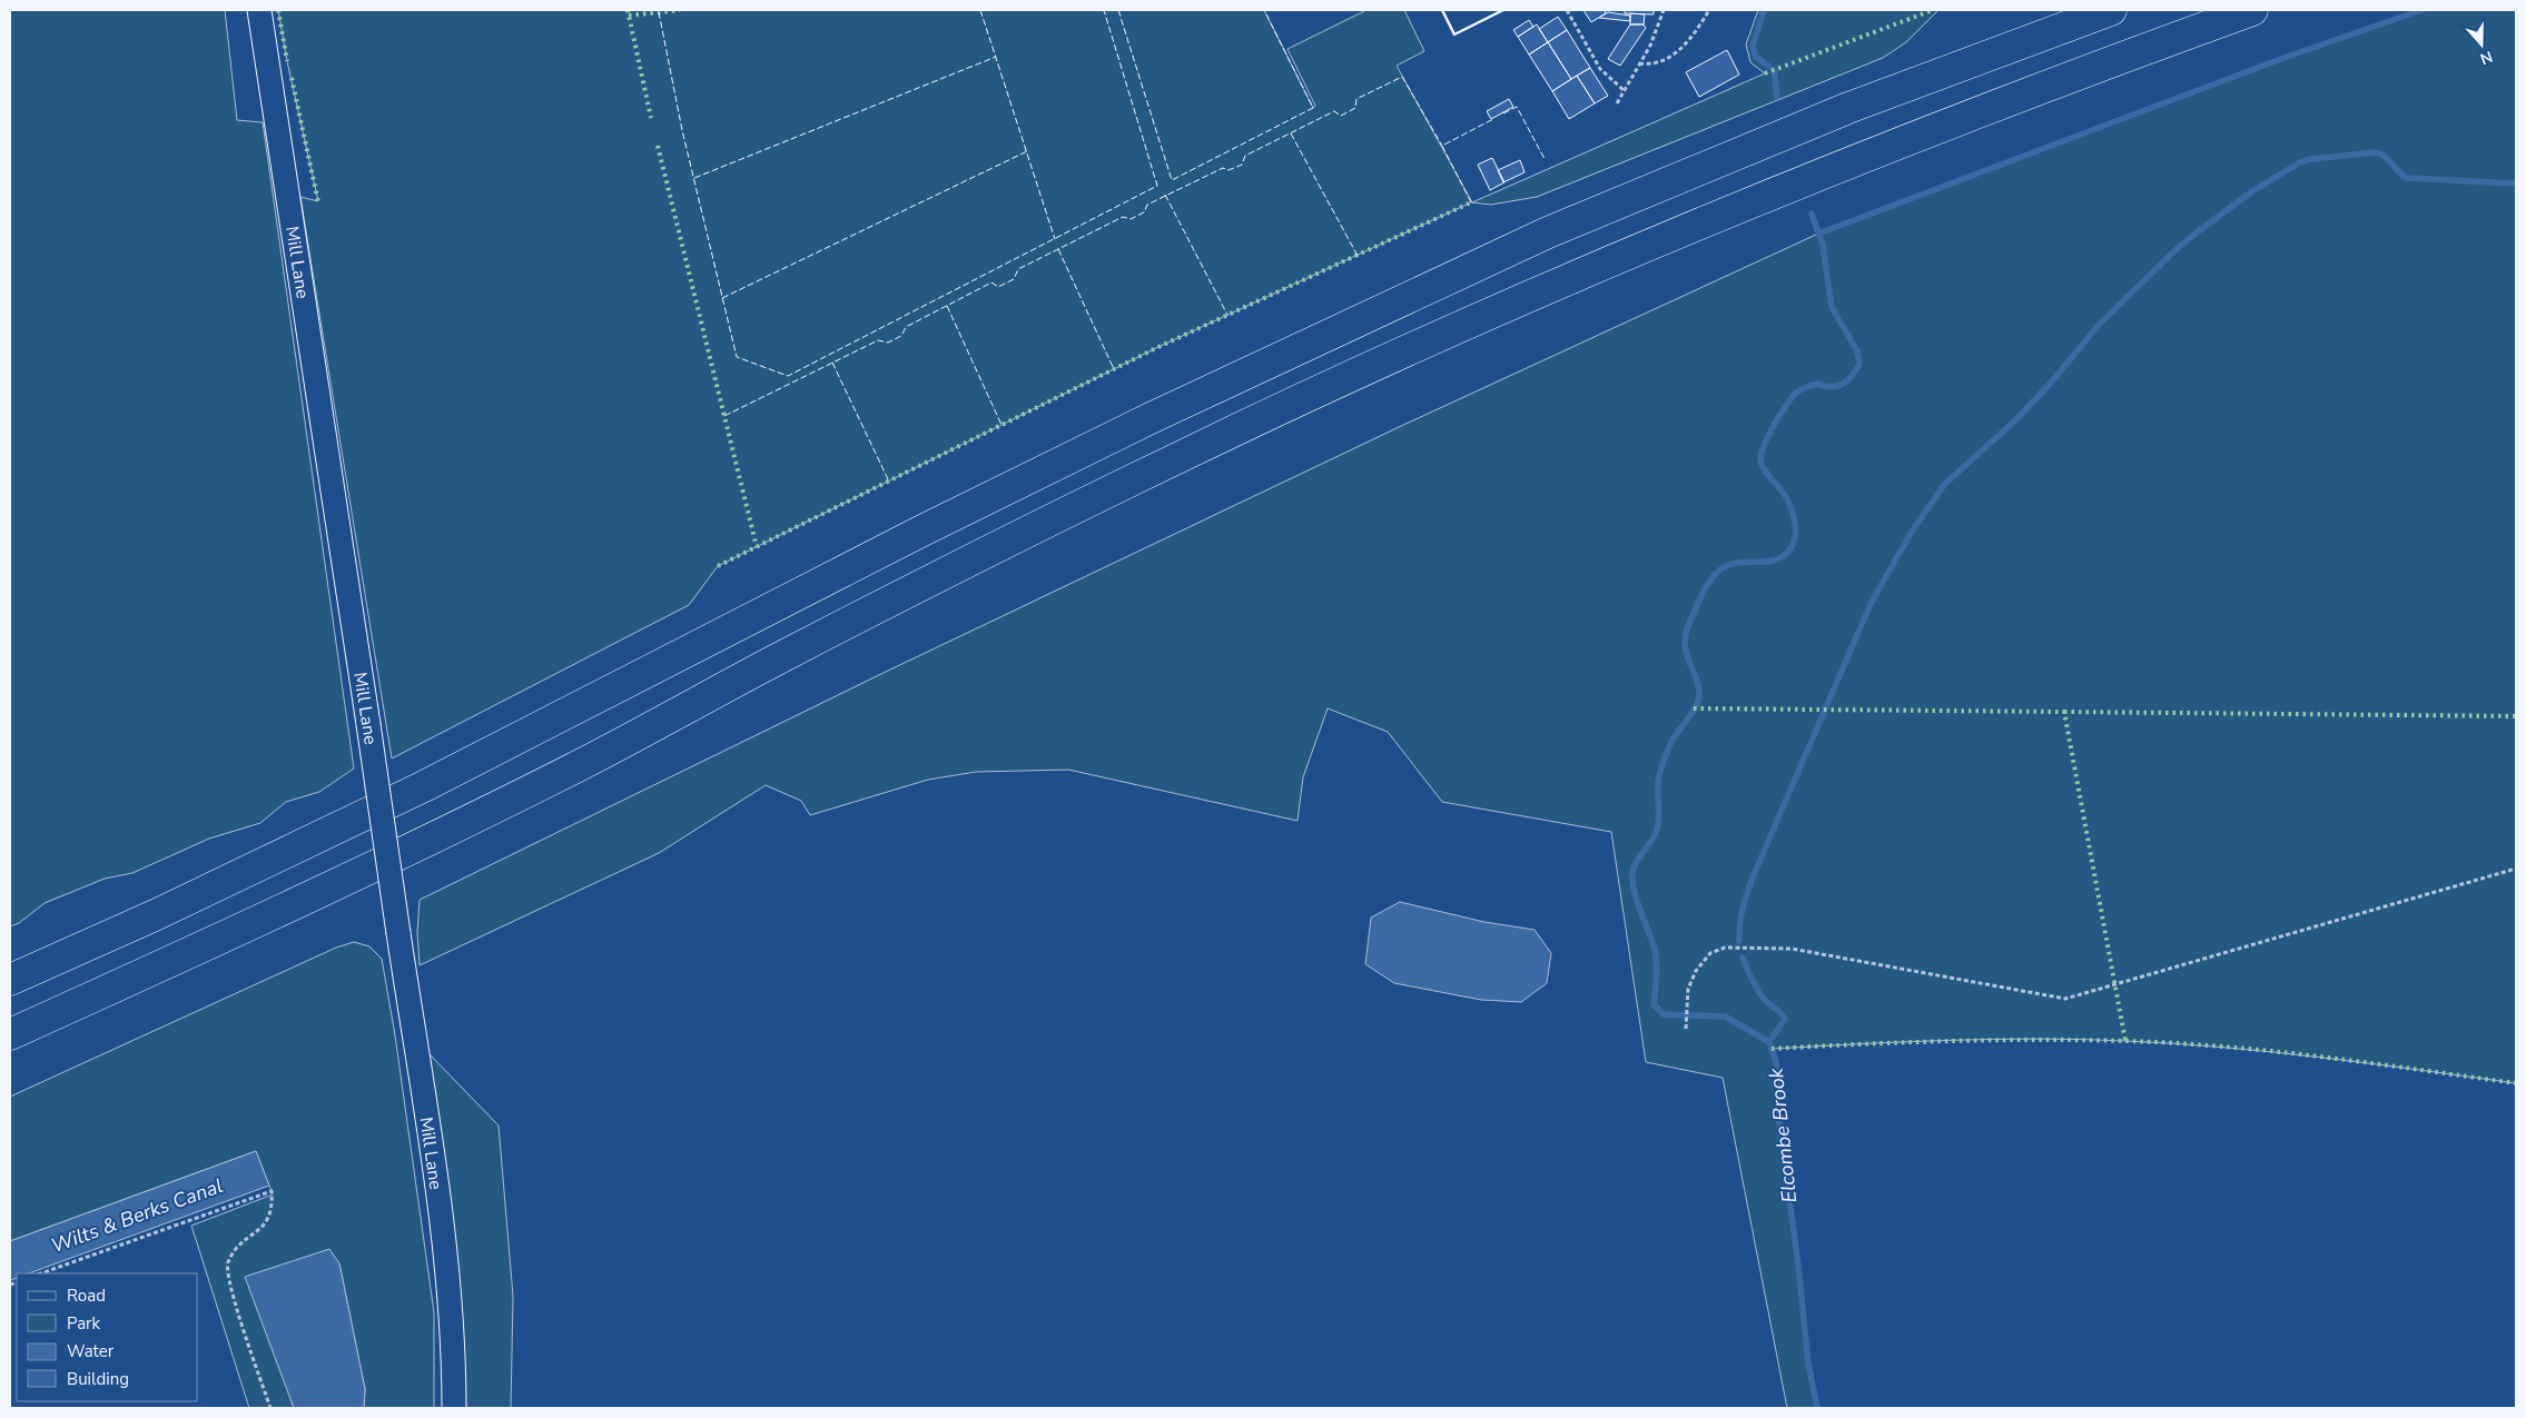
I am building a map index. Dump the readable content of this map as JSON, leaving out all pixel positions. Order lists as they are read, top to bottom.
{
  "streets": {
    "street": ["Mill Lane"]
  },
  "water": ["Elcombe Brook", "Wilts & Berks Canal"],
  "legend": [
    "Road",
    "Park",
    "Water",
    "Building"
  ],
  "north": "bottom"
}
